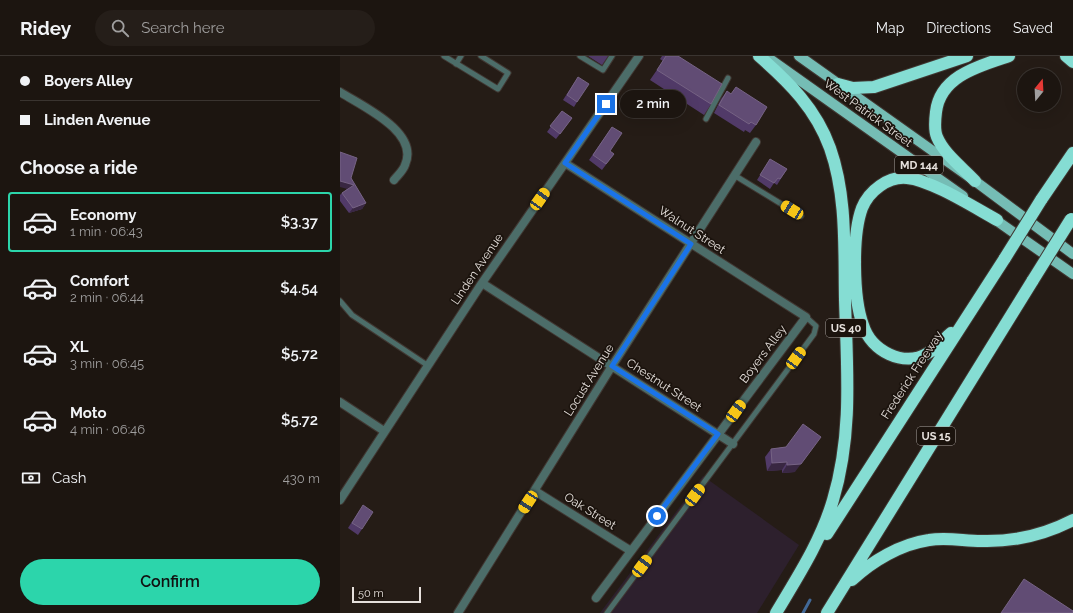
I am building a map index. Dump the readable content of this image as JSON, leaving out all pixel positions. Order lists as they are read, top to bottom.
{
  "streets": {
    "highway": ["US 40", "Frederick Freeway", "US 15"],
    "main road": ["West Patrick Street", "MD 144"],
    "street": [
      "Walnut Street",
      "Linden Avenue",
      "Boyers Alley",
      "Locust Avenue",
      "Chestnut Street",
      "Oak Street"
    ]
  },
  "crossings": [
    ["Walnut Street", "Linden Avenue"],
    ["Walnut Street", "Boyers Alley"],
    ["Walnut Street", "Locust Avenue"],
    ["Linden Avenue", "Chestnut Street"],
    ["US 40", "Frederick Freeway"],
    ["Boyers Alley", "Chestnut Street"],
    ["Boyers Alley", "Oak Street"],
    ["Locust Avenue", "Chestnut Street"],
    ["Locust Avenue", "Oak Street"]
  ],
  "scale_bar": "50 m",
  "north": "top",
  "page": {
    "header": "Ridey",
    "search": "Search here",
    "nav": ["Map", "Directions", "Saved"],
    "banner": ["Boyers Alley", "Linden Avenue"],
    "bubble": "2 min",
    "heading": "Choose a ride",
    "list": [
      {
        "name": "Economy",
        "note": "1 min · 06:43",
        "value": "$3.37"
      },
      {
        "name": "Comfort",
        "note": "2 min · 06:44",
        "value": "$4.54"
      },
      {
        "name": "XL",
        "note": "3 min · 06:45",
        "value": "$5.72"
      },
      {
        "name": "Moto",
        "note": "4 min · 06:46",
        "value": "$5.72"
      }
    ],
    "pay": ["Cash", "430 m"],
    "buttons": "Confirm",
    "scale": "50 m"
  }
}
